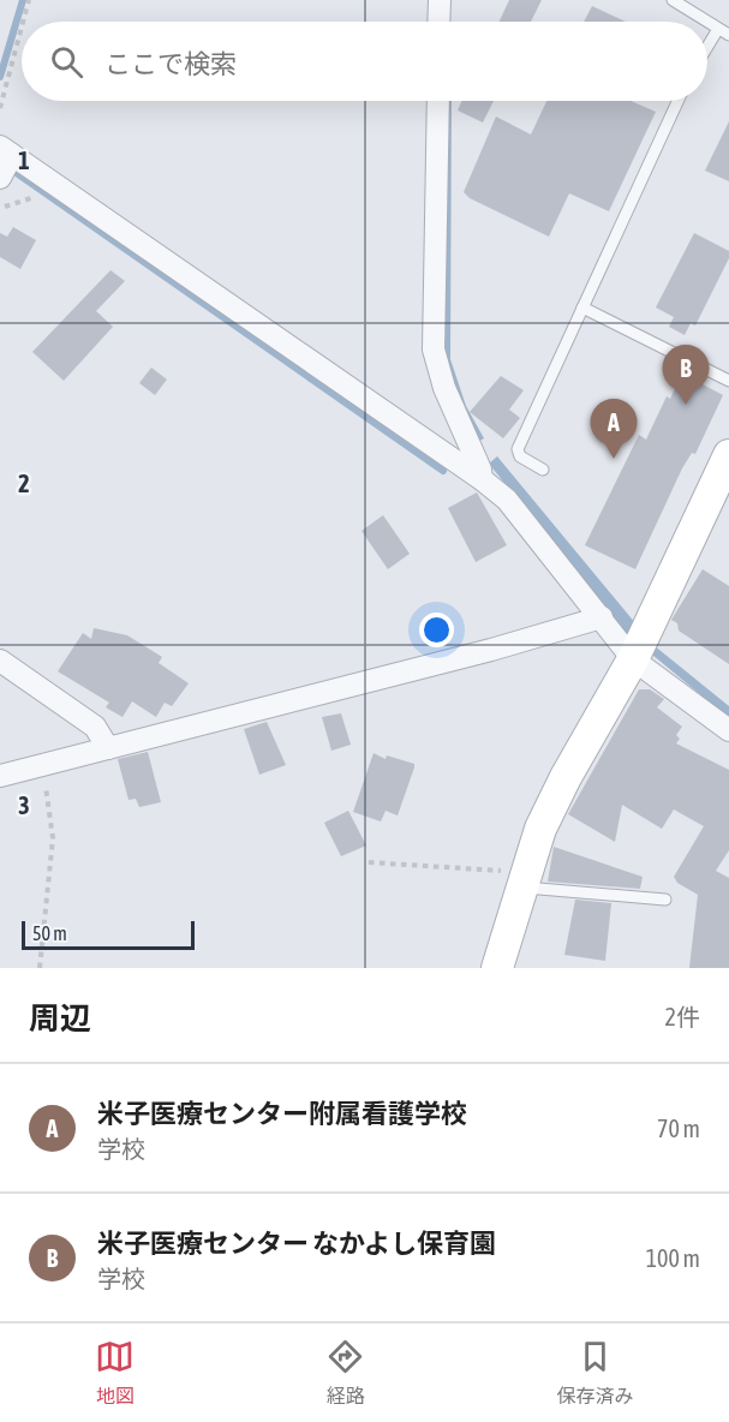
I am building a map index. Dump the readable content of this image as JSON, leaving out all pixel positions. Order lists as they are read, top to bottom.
{
  "scale_bar": "50 m",
  "page": {
    "search": "ここで検索",
    "pins": ["B", "A"],
    "scale": "50 m",
    "heading": ["周辺", "2件"],
    "list": [
      {
        "mark": "A",
        "name": "米子医療センター附属看護学校",
        "note": "学校",
        "value": "70 m"
      },
      {
        "mark": "B",
        "name": "米子医療センター なかよし保育園",
        "note": "学校",
        "value": "100 m"
      }
    ],
    "nav": ["地図", "経路", "保存済み"]
  },
  "grid": {
    "rows": ["1", "2", "3"]
  }
}
